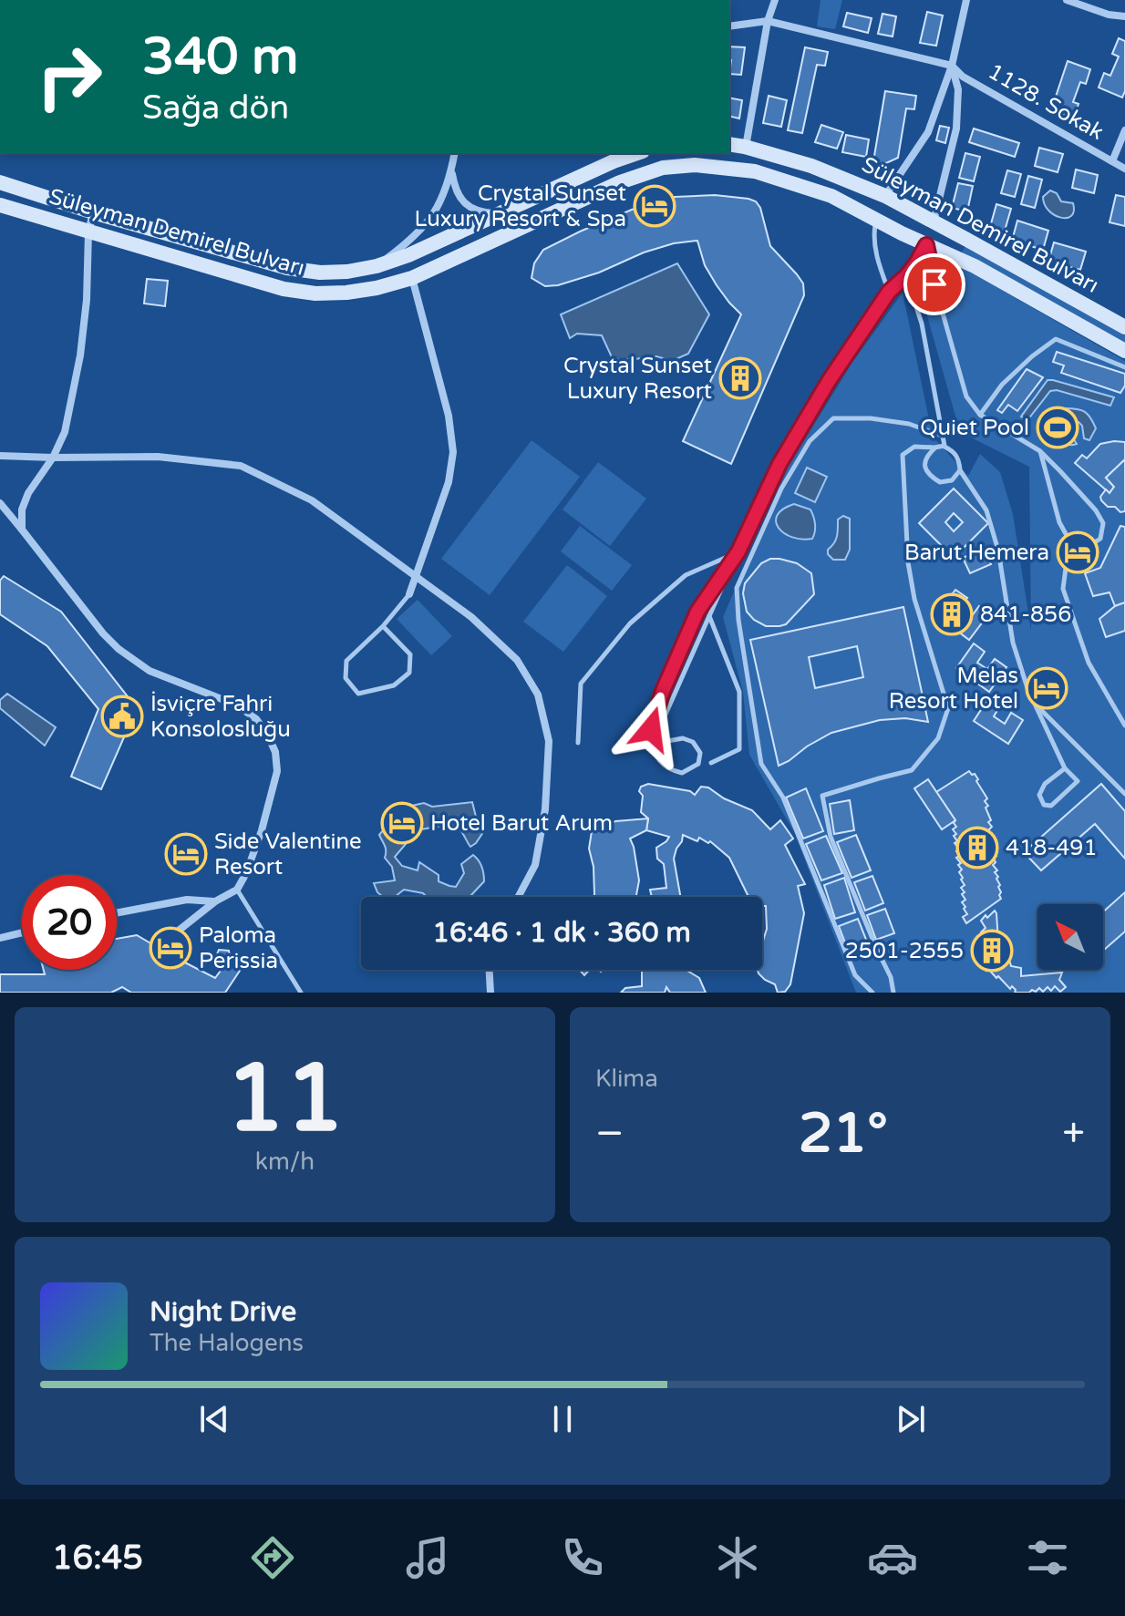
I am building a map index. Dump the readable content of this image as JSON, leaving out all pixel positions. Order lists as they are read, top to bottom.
{
  "streets": {
    "main road": ["Süleyman Demirel Bulvarı"],
    "street": ["1128. Sokak"]
  },
  "places": {
    "hotel": [
      "Crystal Sunset Luxury Resort & Spa",
      "Barut Hemera",
      "Melas Resort Hotel",
      "Hotel Barut Arum",
      "Side Valentine Resort",
      "Paloma Perissia"
    ],
    "building": [
      "Crystal Sunset Luxury Resort",
      "841-856",
      "418-491",
      "2501-2555"
    ],
    "sports": ["Quiet Pool"],
    "public building": ["İsviçre Fahri Konsolosluğu"]
  },
  "north": "top left",
  "page": {
    "turn": ["340 m", "Sağa dön"],
    "limit": "20",
    "trip": "16:46 · 1 dk · 360 m",
    "tile": [
      ["11", "km/h"],
      "Klima"
    ],
    "heat": ["−", "21°", "+"],
    "song": ["Night Drive", "The Halogens"],
    "tabs": "16:45"
  }
}
